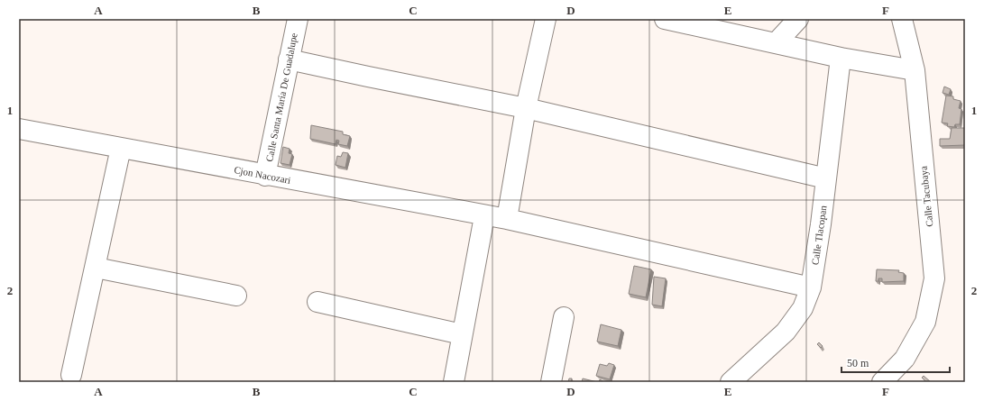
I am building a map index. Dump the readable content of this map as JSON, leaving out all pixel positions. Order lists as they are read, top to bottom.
{
  "streets": {
    "street": [
      "Calle Santa María De Guadalupe",
      "Cjon Nacozari",
      "Calle Tacubaya",
      "Calle Tlacopan"
    ]
  },
  "crossings": [
    ["Calle Santa María De Guadalupe", "Cjon Nacozari"],
    ["Cjon Nacozari", "Calle Tlacopan"]
  ],
  "scale_bar": "50 m",
  "grid": {
    "columns": [
      "A",
      "B",
      "C",
      "D",
      "E",
      "F"
    ],
    "rows": ["1", "2"]
  }
}
